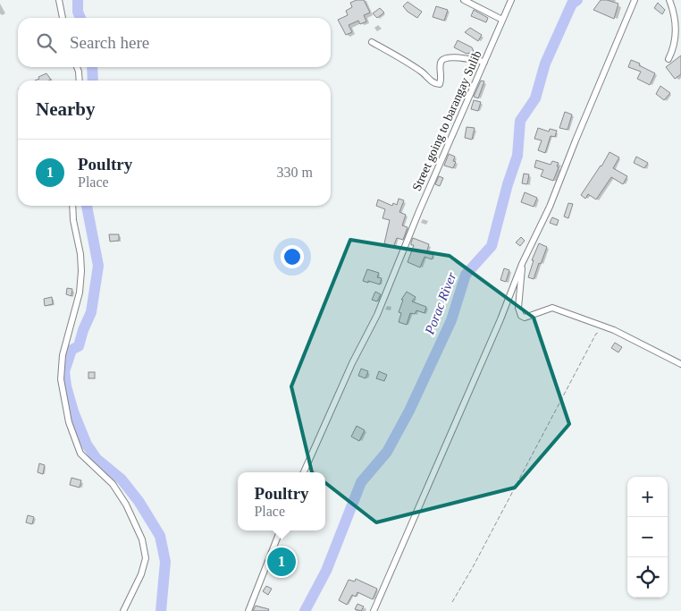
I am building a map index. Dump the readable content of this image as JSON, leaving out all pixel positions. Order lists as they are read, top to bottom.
{
  "streets": {
    "street": ["Street going to barangay Sulib"]
  },
  "water": ["Porac River"],
  "page": {
    "search": "Search here",
    "heading": "Nearby",
    "list": [
      {
        "mark": "1",
        "name": "Poultry",
        "note": "Place",
        "value": "330 m"
      }
    ],
    "popup": ["Poultry", "Place"],
    "map_buttons": ["+", "−"],
    "pins": "1"
  }
}
